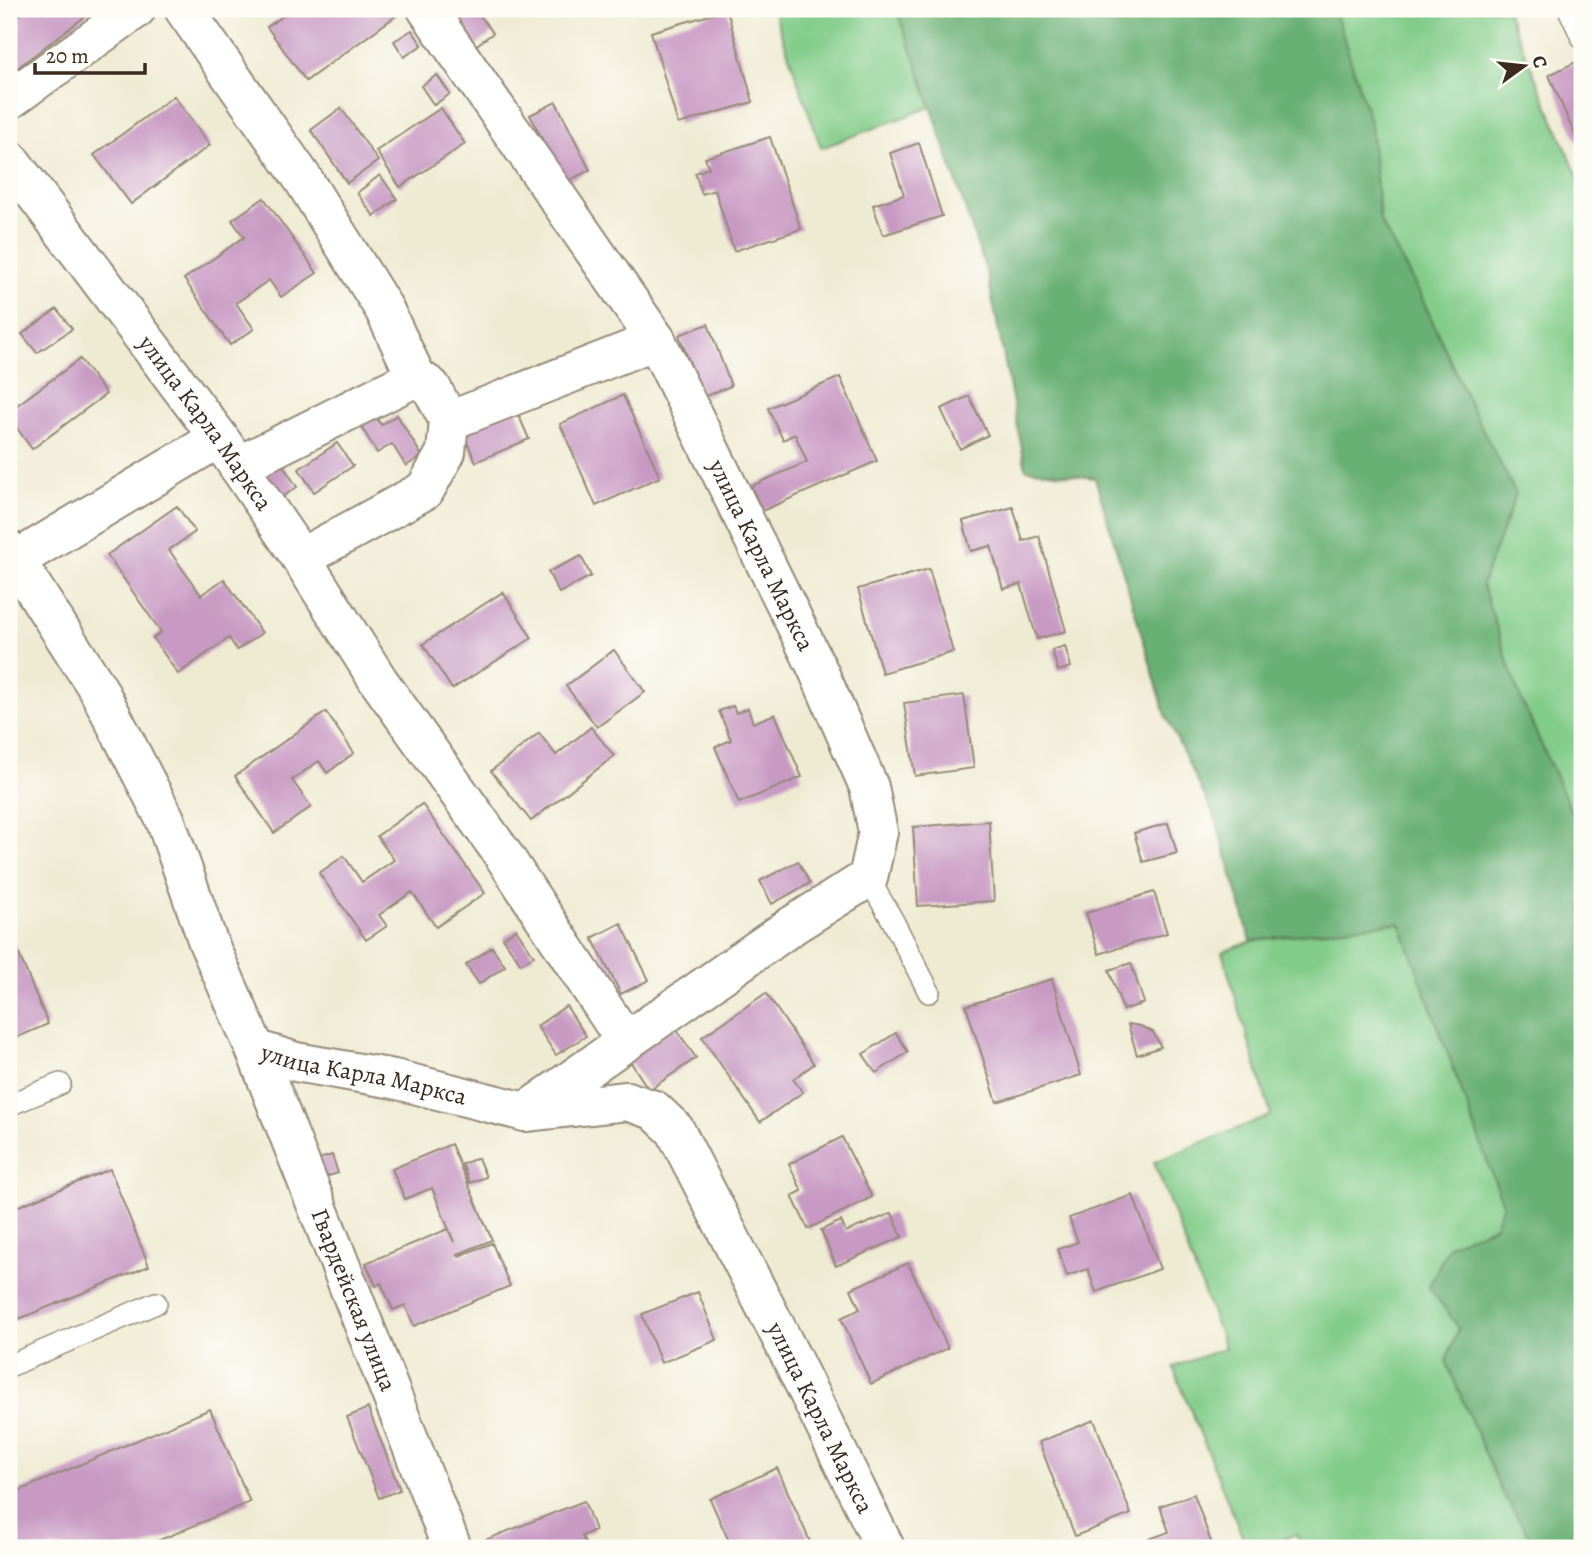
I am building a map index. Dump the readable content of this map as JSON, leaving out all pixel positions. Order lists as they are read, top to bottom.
{
  "streets": {
    "street": ["улица Карла Маркса", "Гвардейская улица"]
  },
  "crossings": [
    ["улица Карла Маркса", "Гвардейская улица"]
  ],
  "scale_bar": "20 m",
  "north": "right"
}
